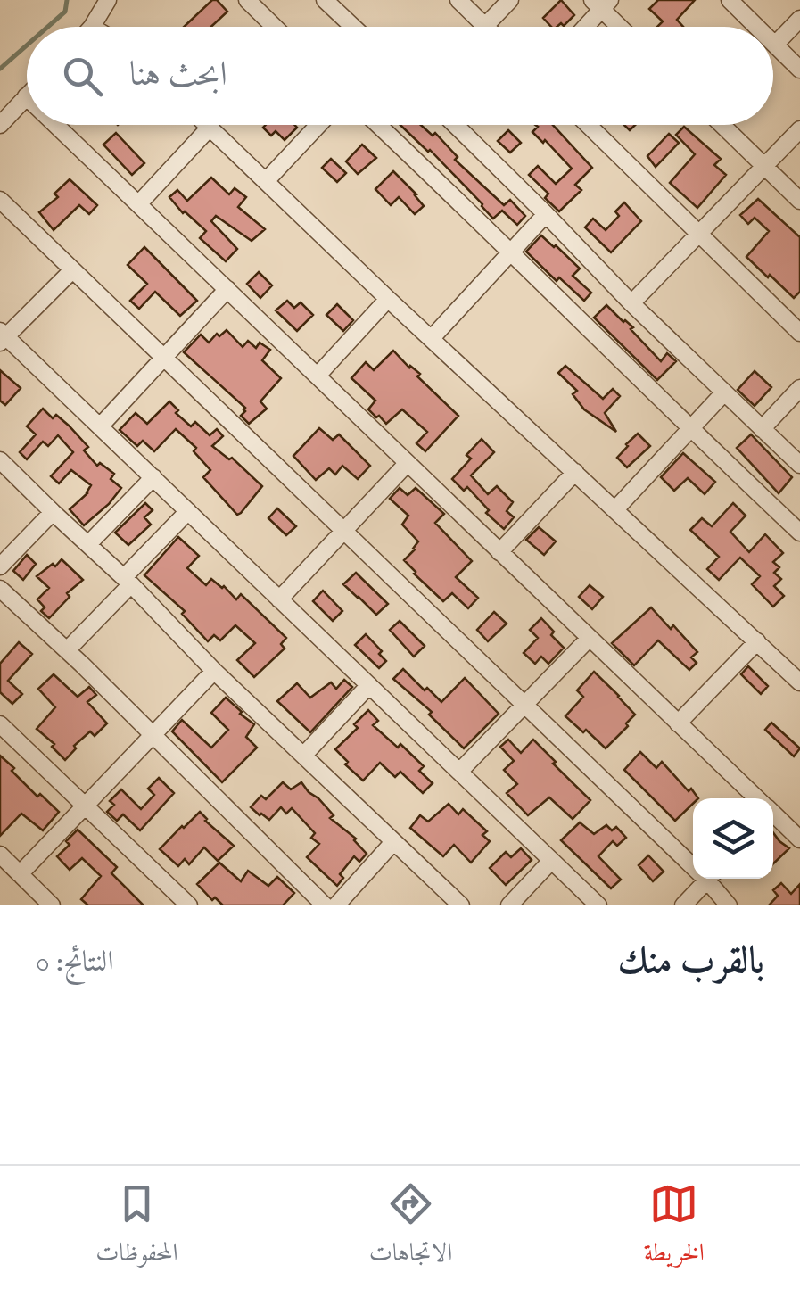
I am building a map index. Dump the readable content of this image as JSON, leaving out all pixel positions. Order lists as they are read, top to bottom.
{
  "page": {
    "search": "ابحث هنا",
    "heading": ["بالقرب منك", "النتائج: 0"],
    "nav": ["الخريطة", "الاتجاهات", "المحفوظات"]
  }
}
